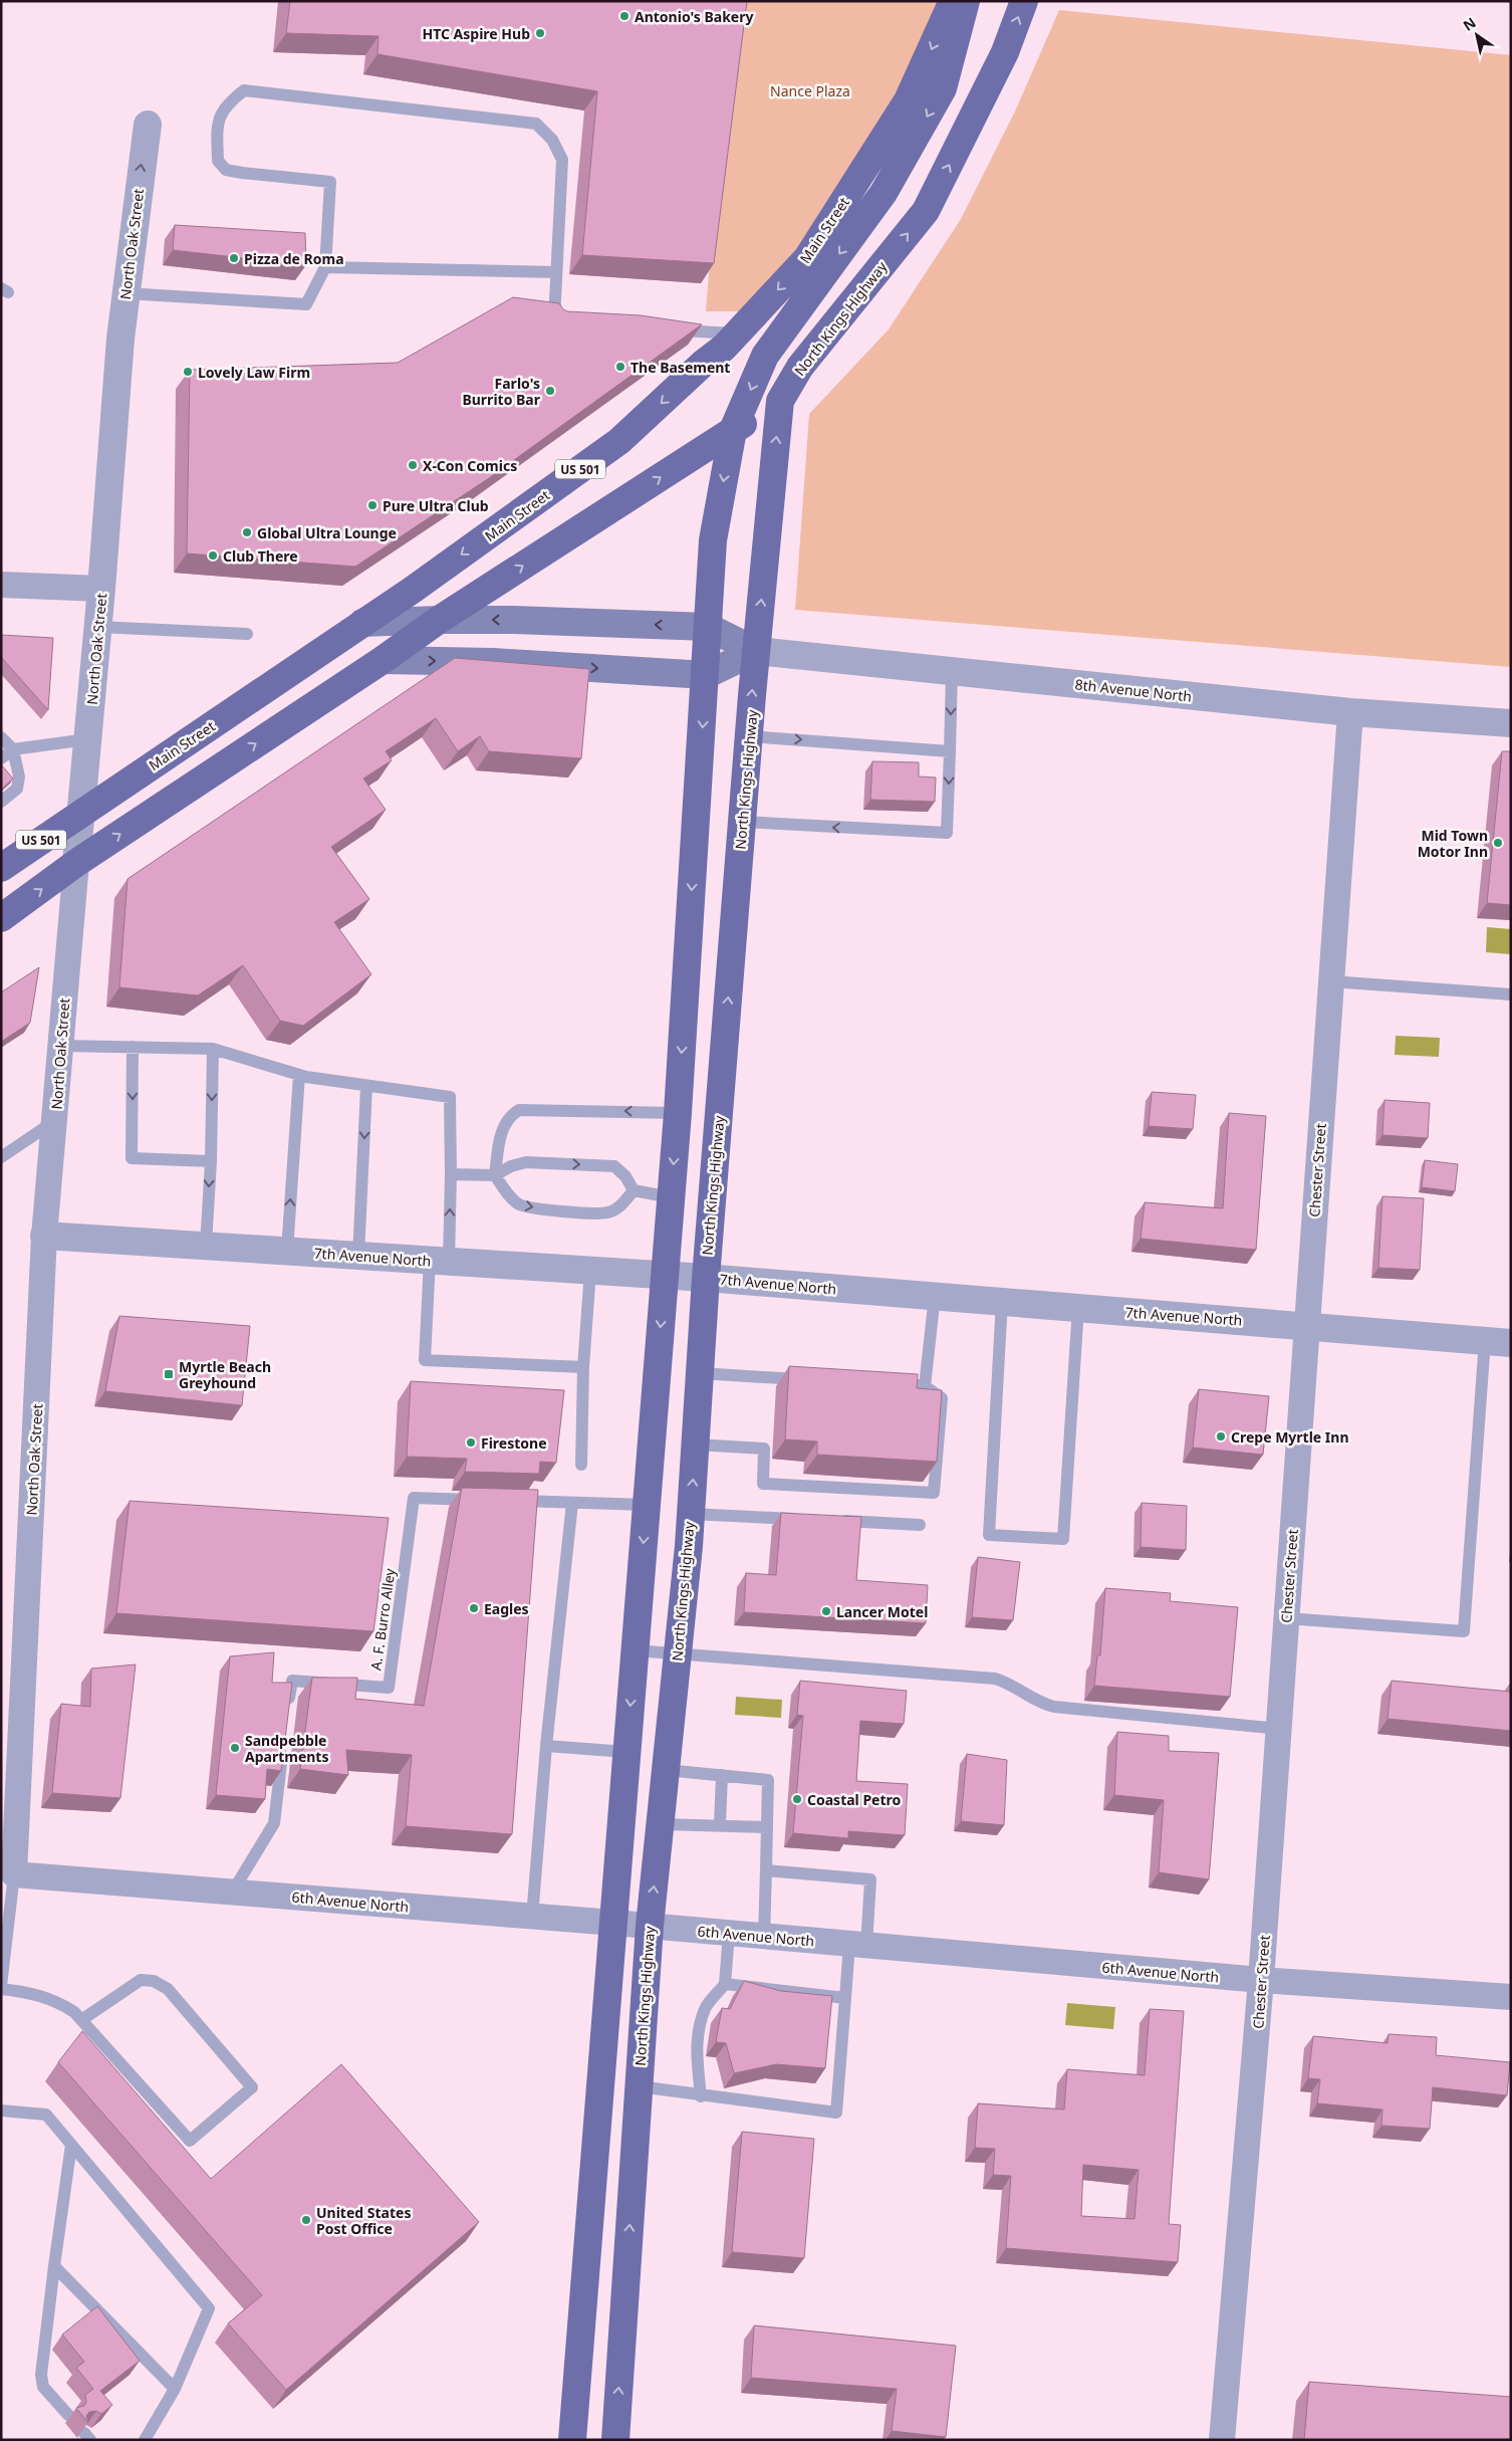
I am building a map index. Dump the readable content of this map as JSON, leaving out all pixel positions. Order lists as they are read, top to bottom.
{
  "streets": {
    "main road": ["Main Street", "North Kings Highway", "US 501"],
    "street": [
      "North Oak Street",
      "8th Avenue North",
      "Chester Street",
      "7th Avenue North",
      "6th Avenue North"
    ],
    "lane": ["A. F. Burro Alley"]
  },
  "crossings": [
    ["Main Street", "North Oak Street"],
    ["North Oak Street", "US 501"],
    ["North Oak Street", "7th Avenue North"],
    ["North Oak Street", "6th Avenue North"],
    ["North Kings Highway", "US 501"],
    ["North Kings Highway", "8th Avenue North"],
    ["North Kings Highway", "7th Avenue North"],
    ["North Kings Highway", "6th Avenue North"],
    ["8th Avenue North", "Chester Street"],
    ["Chester Street", "7th Avenue North"],
    ["Chester Street", "6th Avenue North"]
  ],
  "parks": ["Nance Plaza"],
  "places": {
    "other": [
      "Antonio's Bakery",
      "HTC Aspire Hub",
      "Pizza de Roma",
      "The Basement",
      "Lovely Law Firm",
      "Farlo's Burrito Bar",
      "X-Con Comics",
      "Pure Ultra Club",
      "Global Ultra Lounge",
      "Club There",
      "Mid Town Motor Inn",
      "Crepe Myrtle Inn",
      "Firestone",
      "Eagles",
      "Lancer Motel",
      "Sandpebble Apartments",
      "Coastal Petro",
      "United States Post Office"
    ],
    "transit": ["Myrtle Beach Greyhound"]
  },
  "north": "top left"
}
